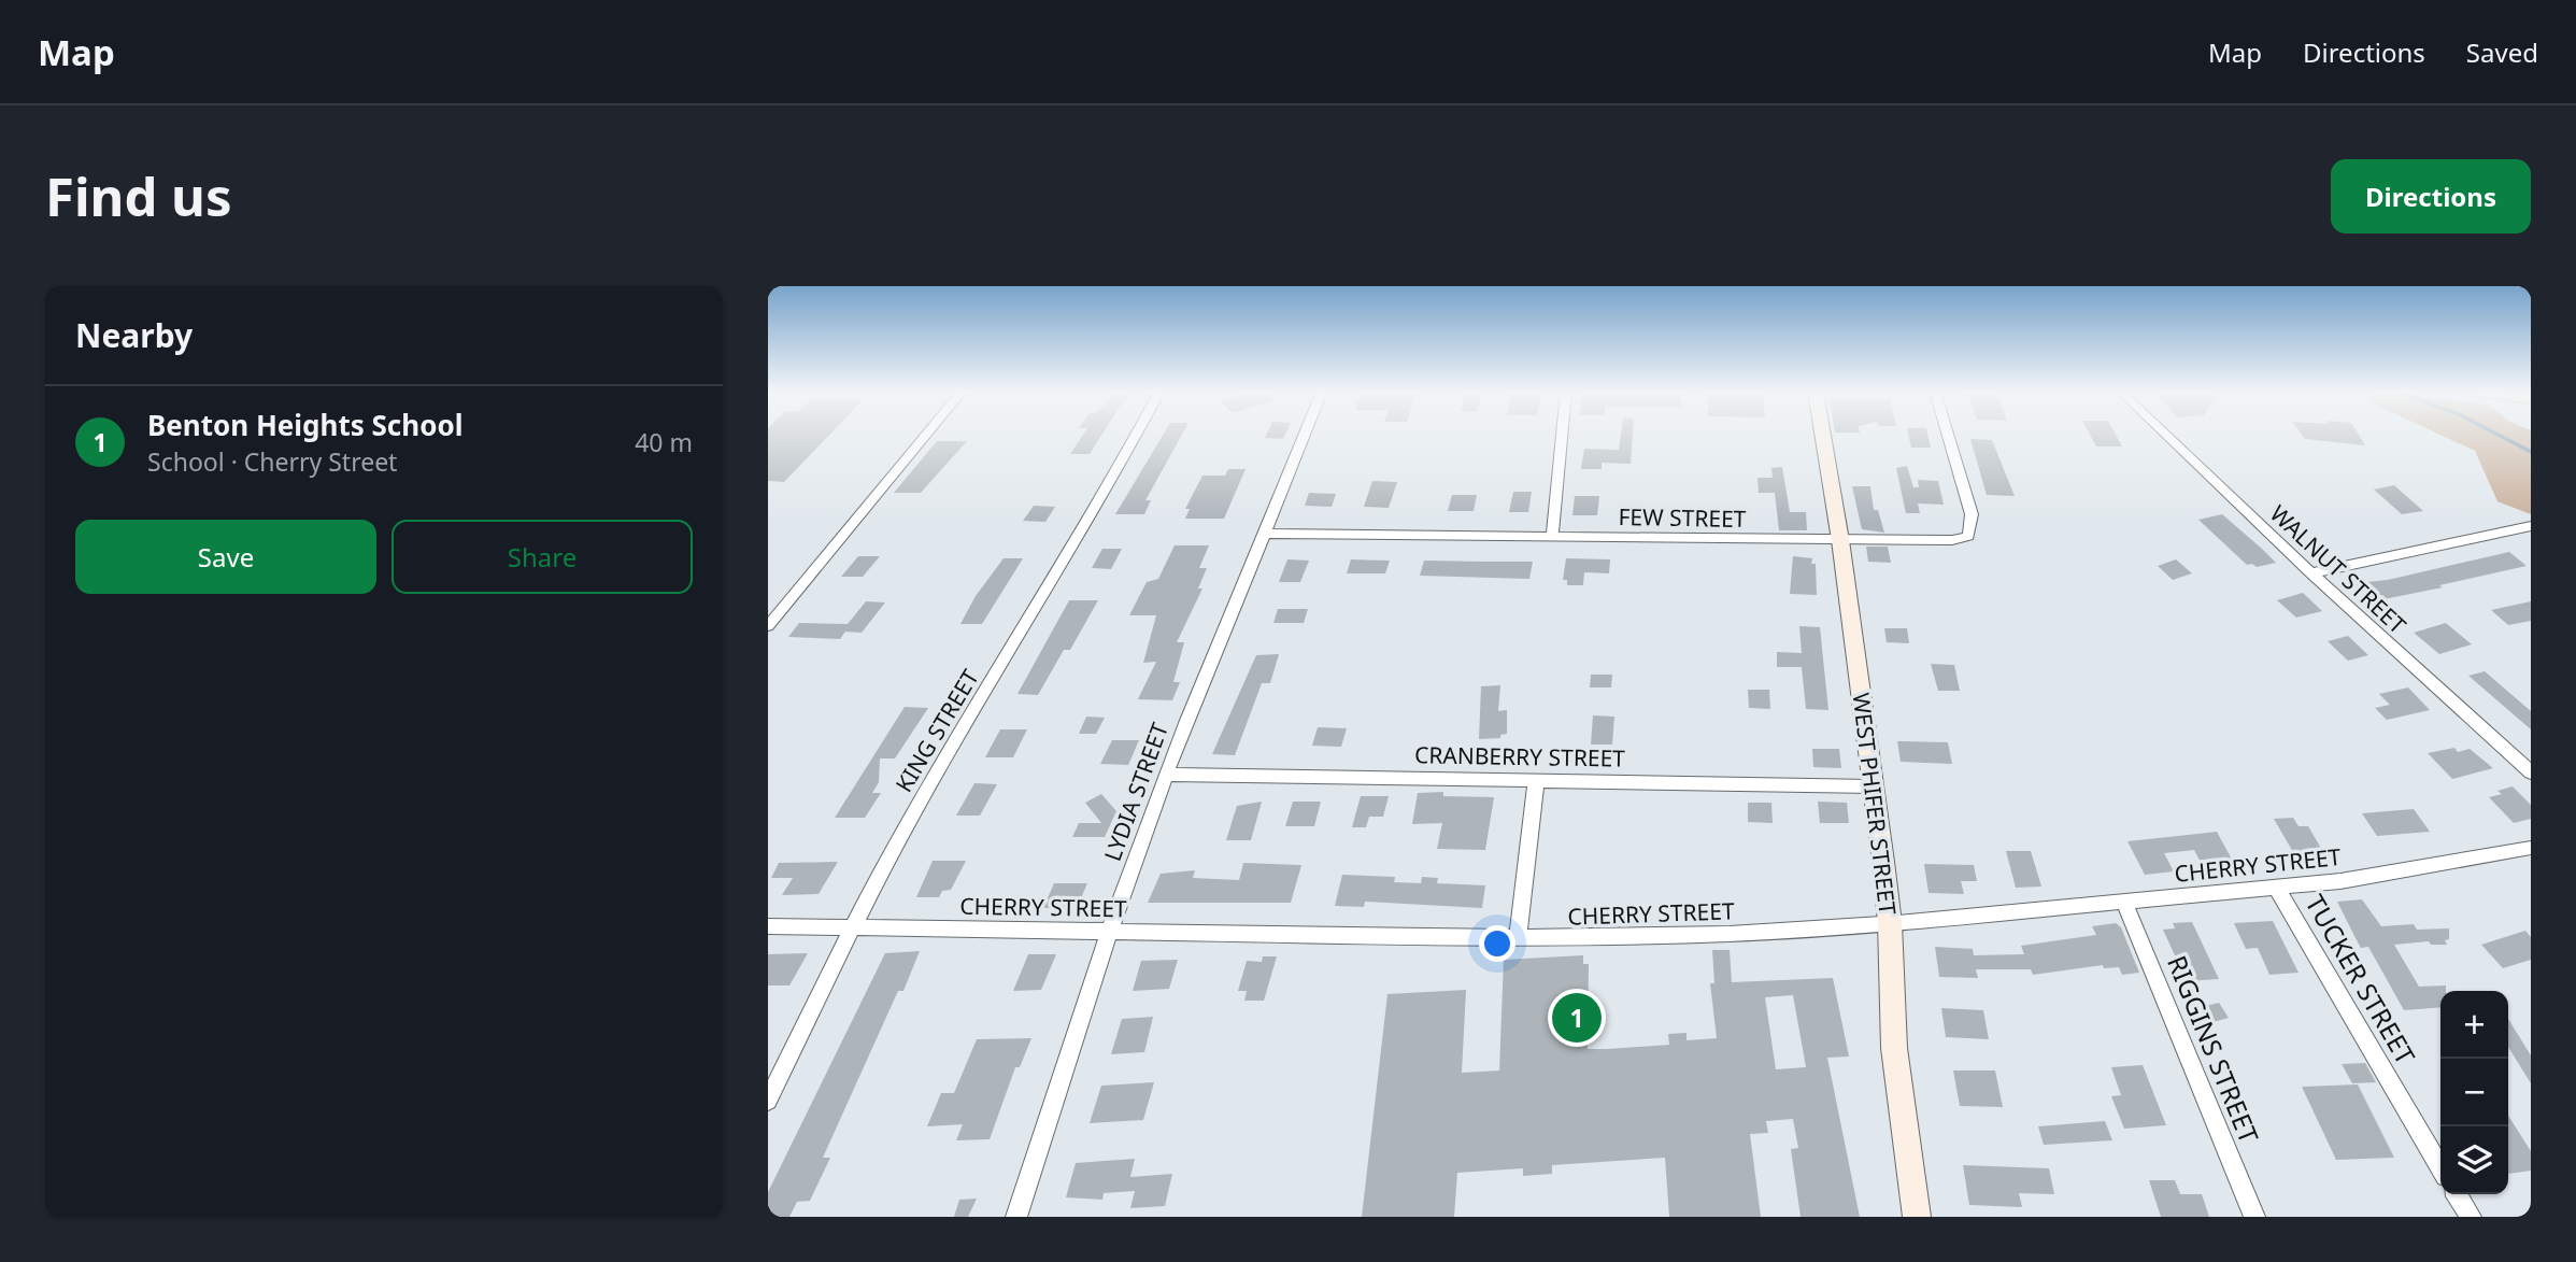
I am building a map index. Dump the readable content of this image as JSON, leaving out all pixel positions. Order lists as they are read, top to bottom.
{
  "streets": {
    "street": [
      "FEW STREET",
      "WALNUT STREET",
      "KING STREET",
      "CRANBERRY STREET",
      "LYDIA STREET",
      "WEST PHIFER STREET",
      "CHERRY STREET",
      "TUCKER STREET",
      "RIGGINS STREET"
    ]
  },
  "crossings": [
    ["FEW STREET", "LYDIA STREET"],
    ["FEW STREET", "WEST PHIFER STREET"],
    ["KING STREET", "CHERRY STREET"],
    ["CRANBERRY STREET", "LYDIA STREET"],
    ["CRANBERRY STREET", "WEST PHIFER STREET"],
    ["LYDIA STREET", "CHERRY STREET"],
    ["WEST PHIFER STREET", "CHERRY STREET"],
    ["CHERRY STREET", "TUCKER STREET"],
    ["CHERRY STREET", "RIGGINS STREET"]
  ],
  "page": {
    "header": "Map",
    "nav": ["Map", "Directions", "Saved"],
    "buttons": [
      "Directions",
      ["Save", "Share"]
    ],
    "title": "Find us",
    "heading": "Nearby",
    "list": [
      {
        "mark": "1",
        "name": "Benton Heights School",
        "note": "School · Cherry Street",
        "value": "40 m"
      }
    ],
    "pins": "1",
    "map_buttons": ["+", "−"]
  }
}
